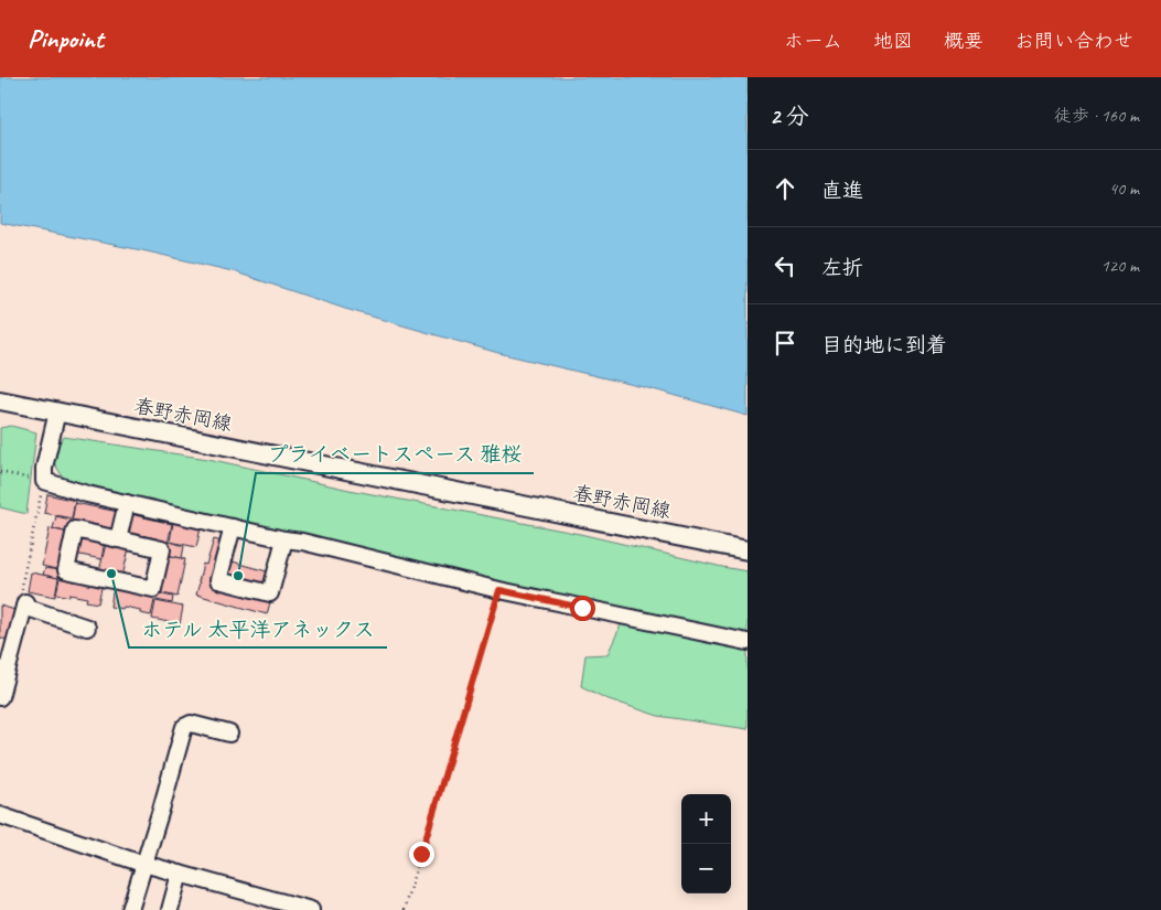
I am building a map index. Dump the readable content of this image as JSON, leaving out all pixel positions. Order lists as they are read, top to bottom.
{
  "streets": {
    "main road": ["春野赤岡線"]
  },
  "places": ["ホテル 太平洋アネックス", "プライベートスペース 雅桜"],
  "page": {
    "header": "Pinpoint",
    "nav": [
      "ホーム",
      "地図",
      "概要",
      "お問い合わせ"
    ],
    "heading": ["2 分", "徒歩 · 160 m"],
    "list": [
      ["直進", "40 m"],
      ["左折", "120 m"],
      "目的地に到着"
    ],
    "map_buttons": ["+", "−"]
  }
}
